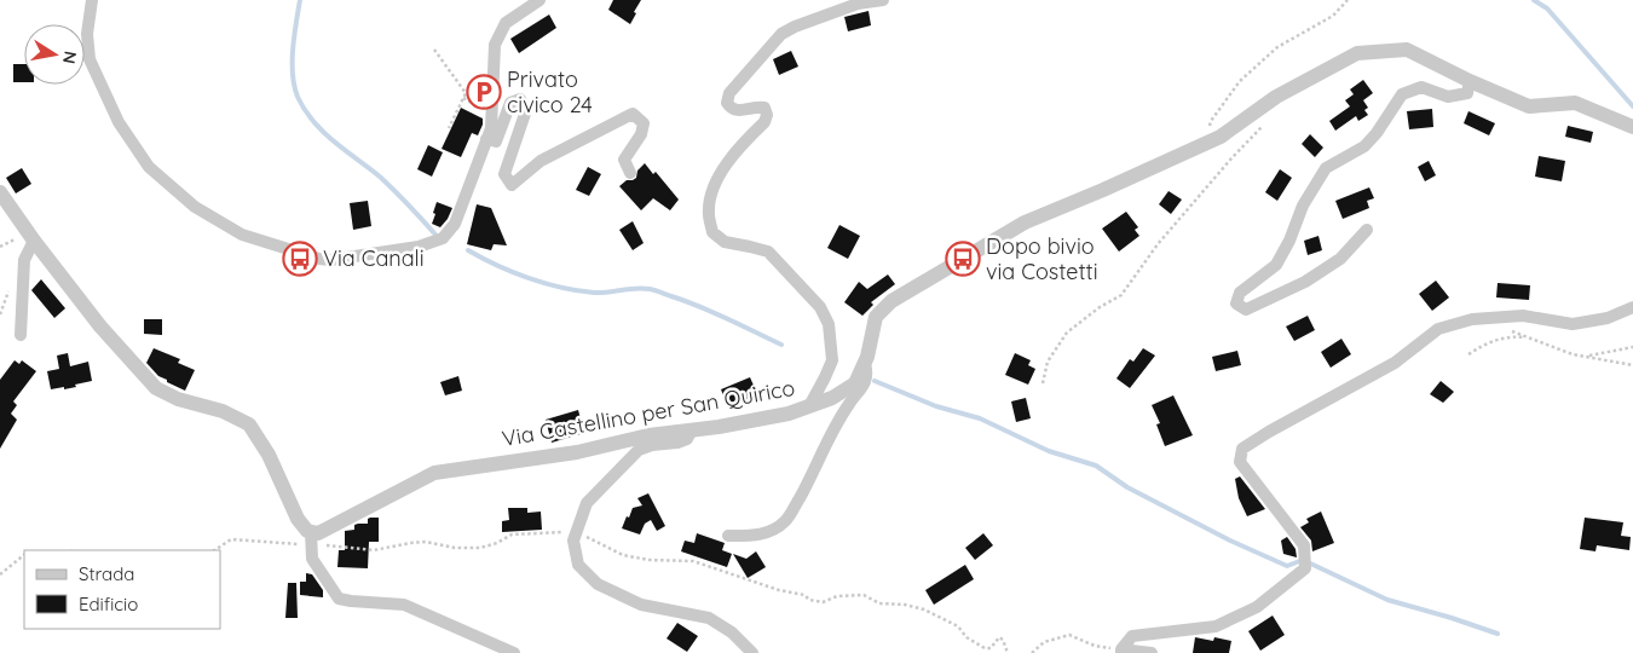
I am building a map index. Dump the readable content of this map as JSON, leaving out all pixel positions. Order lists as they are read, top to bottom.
{
  "streets": {
    "street": ["Via Castellino per San Quirico"]
  },
  "places": {
    "parking": ["Privato civico 24"],
    "bus stop": ["Via Canali", "Dopo bivio via Costetti"]
  },
  "legend": ["Strada", "Edificio"],
  "north": "right"
}
